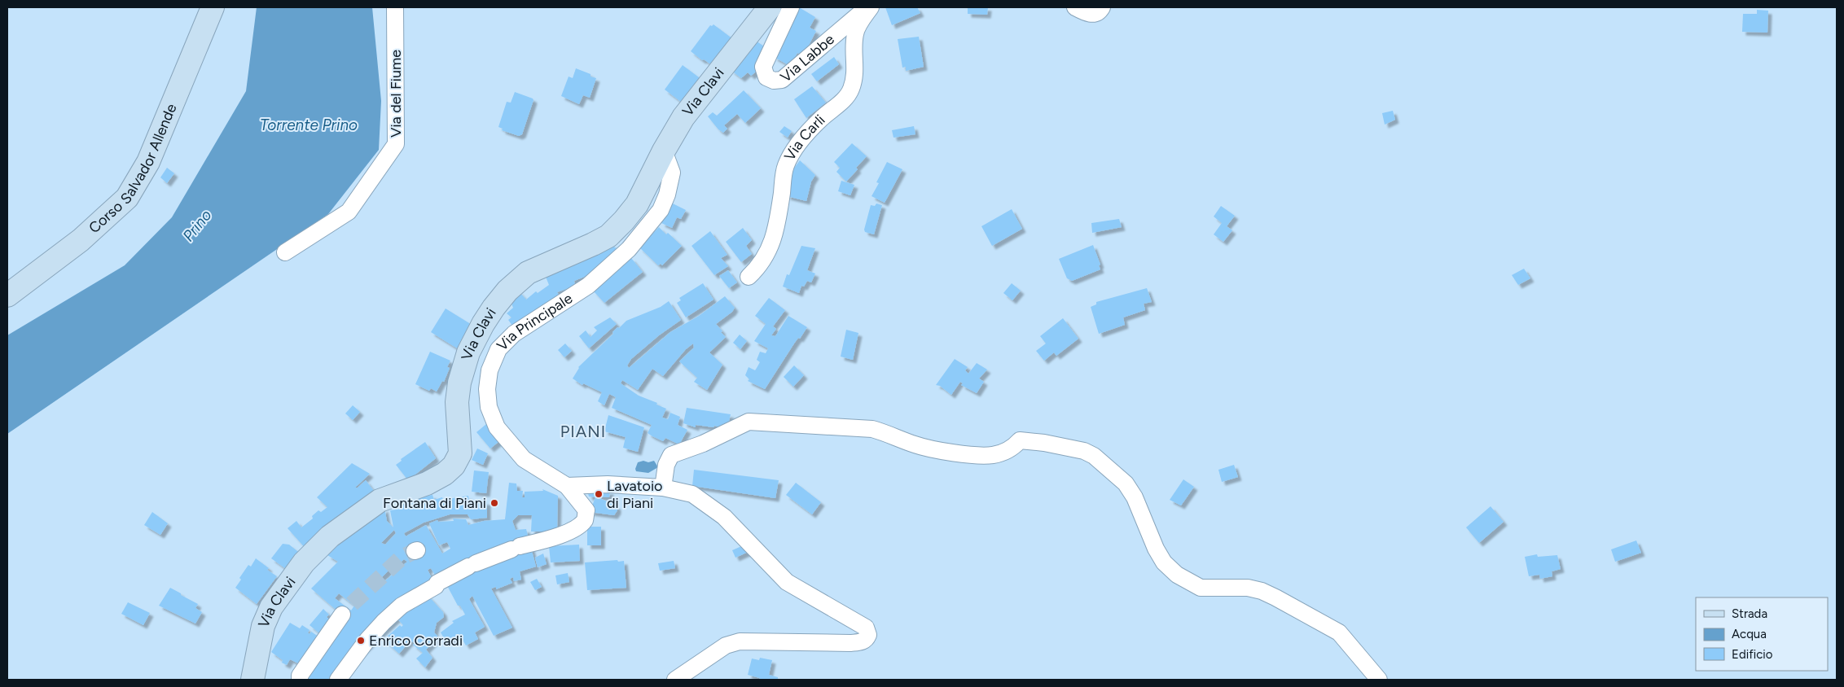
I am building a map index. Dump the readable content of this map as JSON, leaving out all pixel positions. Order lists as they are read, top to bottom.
{
  "streets": {
    "main road": ["Via Clavi", "Corso Salvador Allende"],
    "street": [
      "Via Labbe",
      "Via del Fiume",
      "Via Carli",
      "Via Principale"
    ]
  },
  "crossings": [
    ["Via Labbe", "Via Carli"],
    ["Via Clavi", "Via Principale"]
  ],
  "districts": ["PIANI"],
  "water": ["Torrente Prino", "Prino"],
  "places": ["Lavatoio di Piani", "Fontana di Piani", "Enrico Corradi"],
  "legend": ["Strada", "Acqua", "Edificio"]
}
